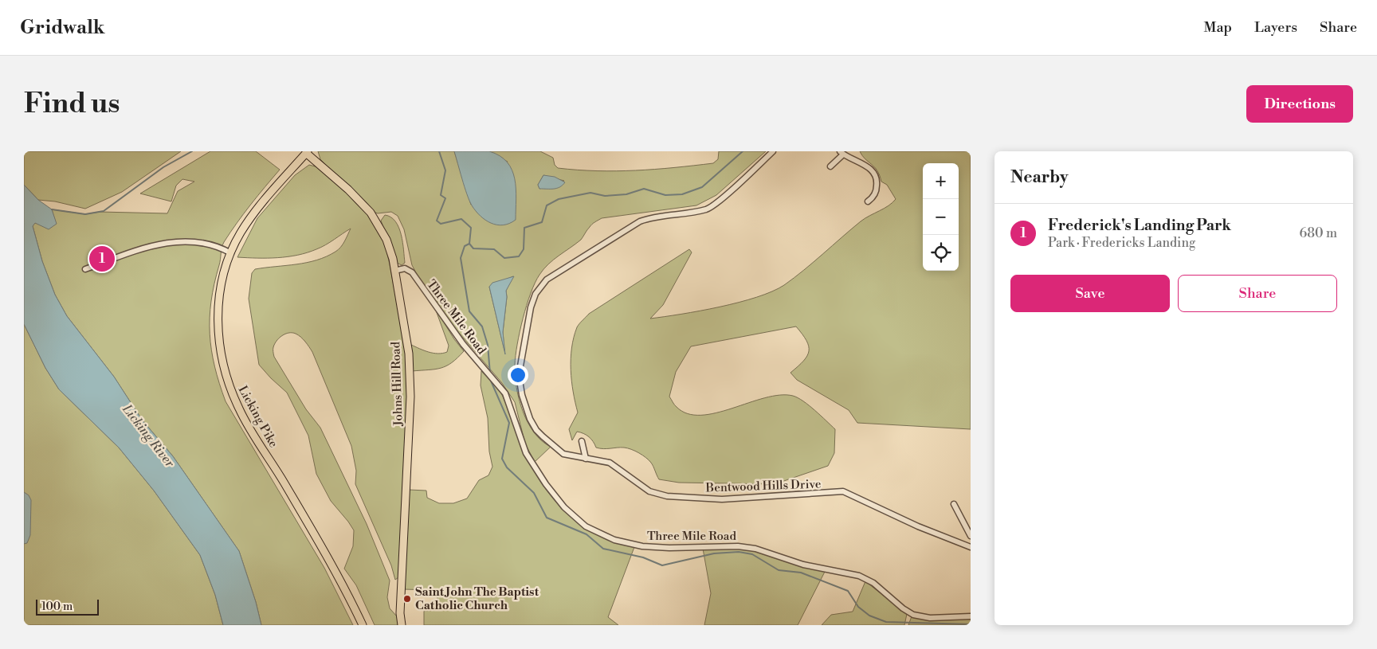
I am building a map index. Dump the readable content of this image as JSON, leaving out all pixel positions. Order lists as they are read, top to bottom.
{
  "streets": {
    "main road": ["Johns Hill Road", "Licking Pike"],
    "street": ["Three Mile Road", "Bentwood Hills Drive"]
  },
  "crossings": [
    ["Three Mile Road", "Johns Hill Road"],
    ["Johns Hill Road", "Licking Pike"]
  ],
  "water": ["Licking River"],
  "places": ["Saint John The Baptist Catholic Church"],
  "scale_bar": "100 m",
  "page": {
    "header": "Gridwalk",
    "nav": ["Map", "Layers", "Share"],
    "buttons": [
      "Directions",
      ["Save", "Share"]
    ],
    "title": "Find us",
    "heading": "Nearby",
    "map_buttons": ["+", "−"],
    "list": [
      {
        "mark": "1",
        "name": "Frederick's Landing Park",
        "note": "Park · Fredericks Landing",
        "value": "680 m"
      }
    ],
    "pins": "1",
    "scale": "100 m"
  }
}
